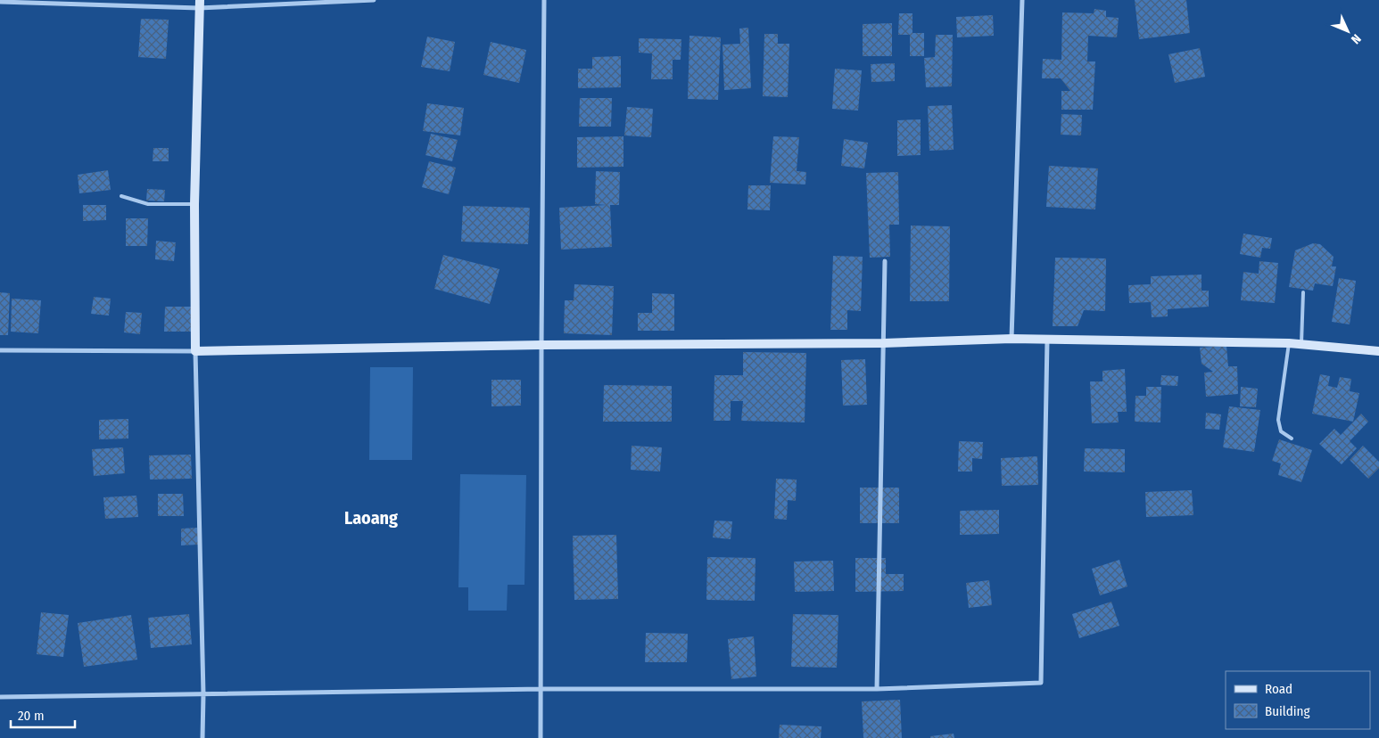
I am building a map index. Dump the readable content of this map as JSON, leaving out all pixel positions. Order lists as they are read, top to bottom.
{
  "districts": ["Laoang"],
  "legend": ["Road", "Building"],
  "scale_bar": "20 m",
  "north": "bottom right"
}
